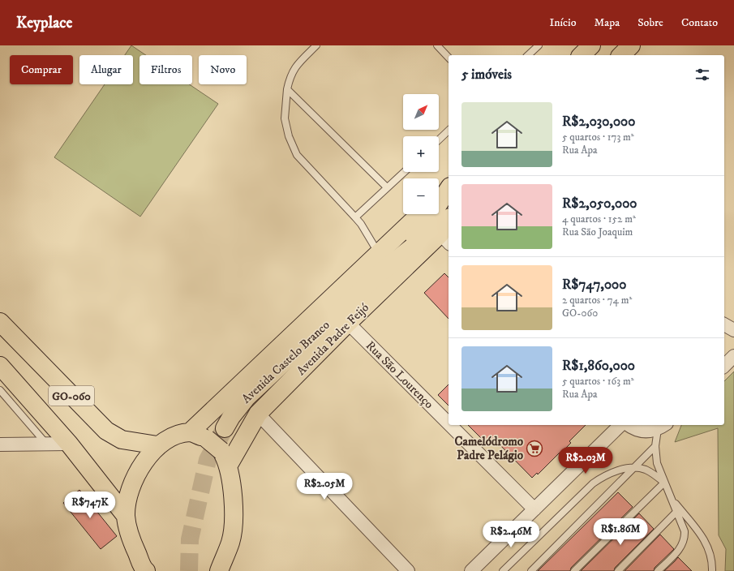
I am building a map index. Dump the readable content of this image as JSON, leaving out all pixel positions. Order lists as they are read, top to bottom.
{
  "streets": {
    "main road": ["Avenida Padre Feijó", "Avenida Castelo Branco", "GO-060"],
    "street": ["Rua São Lourenço"]
  },
  "crossings": [
    ["Avenida Padre Feijó", "Rua São Lourenço"]
  ],
  "places": {
    "supermarket": ["Camelódromo Padre Pelágio"]
  },
  "north": "top right",
  "page": {
    "header": "Keyplace",
    "nav": [
      "Início",
      "Mapa",
      "Sobre",
      "Contato"
    ],
    "chip": [
      "Comprar",
      "Alugar",
      "Filtros",
      "Novo"
    ],
    "heading": "5 imóveis",
    "map_buttons": ["+", "−"],
    "list": [
      {
        "name": "R$2,030,000",
        "note": "5 quartos · 173 m² · Rua Apa"
      },
      {
        "name": "R$2,050,000",
        "note": "4 quartos · 152 m² · Rua São Joaquim"
      },
      {
        "name": "R$747,000",
        "note": "2 quartos · 74 m² · GO-060"
      },
      {
        "name": "R$1,860,000",
        "note": "5 quartos · 163 m² · Rua Apa"
      }
    ],
    "price": [
      "R$2.03M",
      "R$2.05M",
      "R$747K",
      "R$1.86M",
      "R$2.46M"
    ]
  }
}
